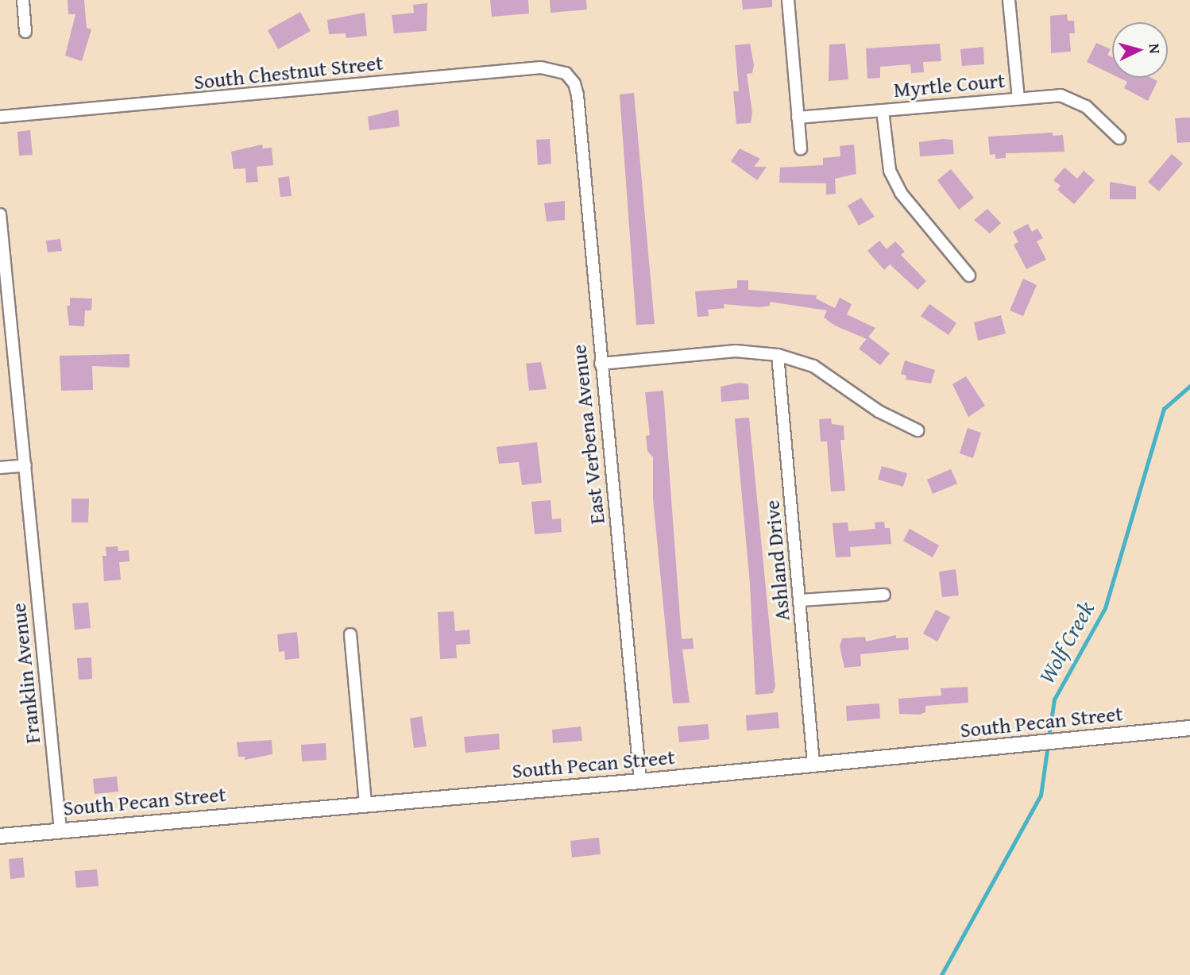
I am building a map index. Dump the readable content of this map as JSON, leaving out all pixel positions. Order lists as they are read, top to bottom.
{
  "streets": {
    "street": [
      "South Chestnut Street",
      "Myrtle Court",
      "East Verbena Avenue",
      "Ashland Drive",
      "Franklin Avenue",
      "South Pecan Street"
    ]
  },
  "crossings": [
    ["South Chestnut Street", "East Verbena Avenue"],
    ["East Verbena Avenue", "South Pecan Street"],
    ["Ashland Drive", "South Pecan Street"],
    ["Franklin Avenue", "South Pecan Street"]
  ],
  "water": ["Wolf Creek"],
  "north": "right"
}
